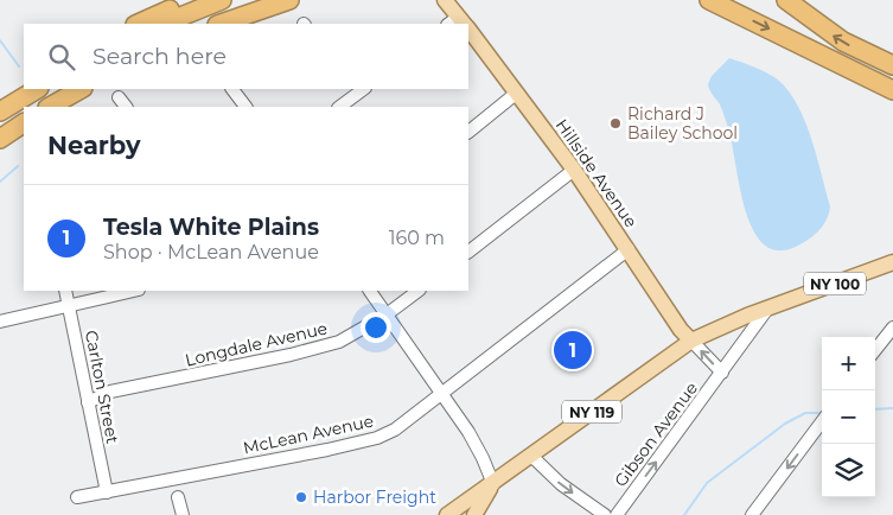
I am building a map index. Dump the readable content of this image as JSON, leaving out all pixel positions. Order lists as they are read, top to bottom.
{
  "streets": {
    "main road": ["Hillside Avenue", "NY 100", "NY 119"],
    "street": [
      "Longdale Avenue",
      "Carlton Street",
      "McLean Avenue",
      "Gibson Avenue"
    ]
  },
  "crossings": [
    ["Hillside Avenue", "NY 100"],
    ["Hillside Avenue", "NY 119"],
    ["Hillside Avenue", "McLean Avenue"],
    ["NY 100", "NY 119"],
    ["NY 100", "Gibson Avenue"],
    ["Longdale Avenue", "Carlton Street"],
    ["Carlton Street", "McLean Avenue"]
  ],
  "one_way": ["Gibson Avenue"],
  "places": ["Richard J Bailey School", "Harbor Freight"],
  "page": {
    "search": "Search here",
    "heading": "Nearby",
    "list": [
      {
        "mark": "1",
        "name": "Tesla White Plains",
        "note": "Shop · McLean Avenue",
        "value": "160 m"
      }
    ],
    "pins": "1",
    "map_buttons": ["+", "−"]
  }
}
